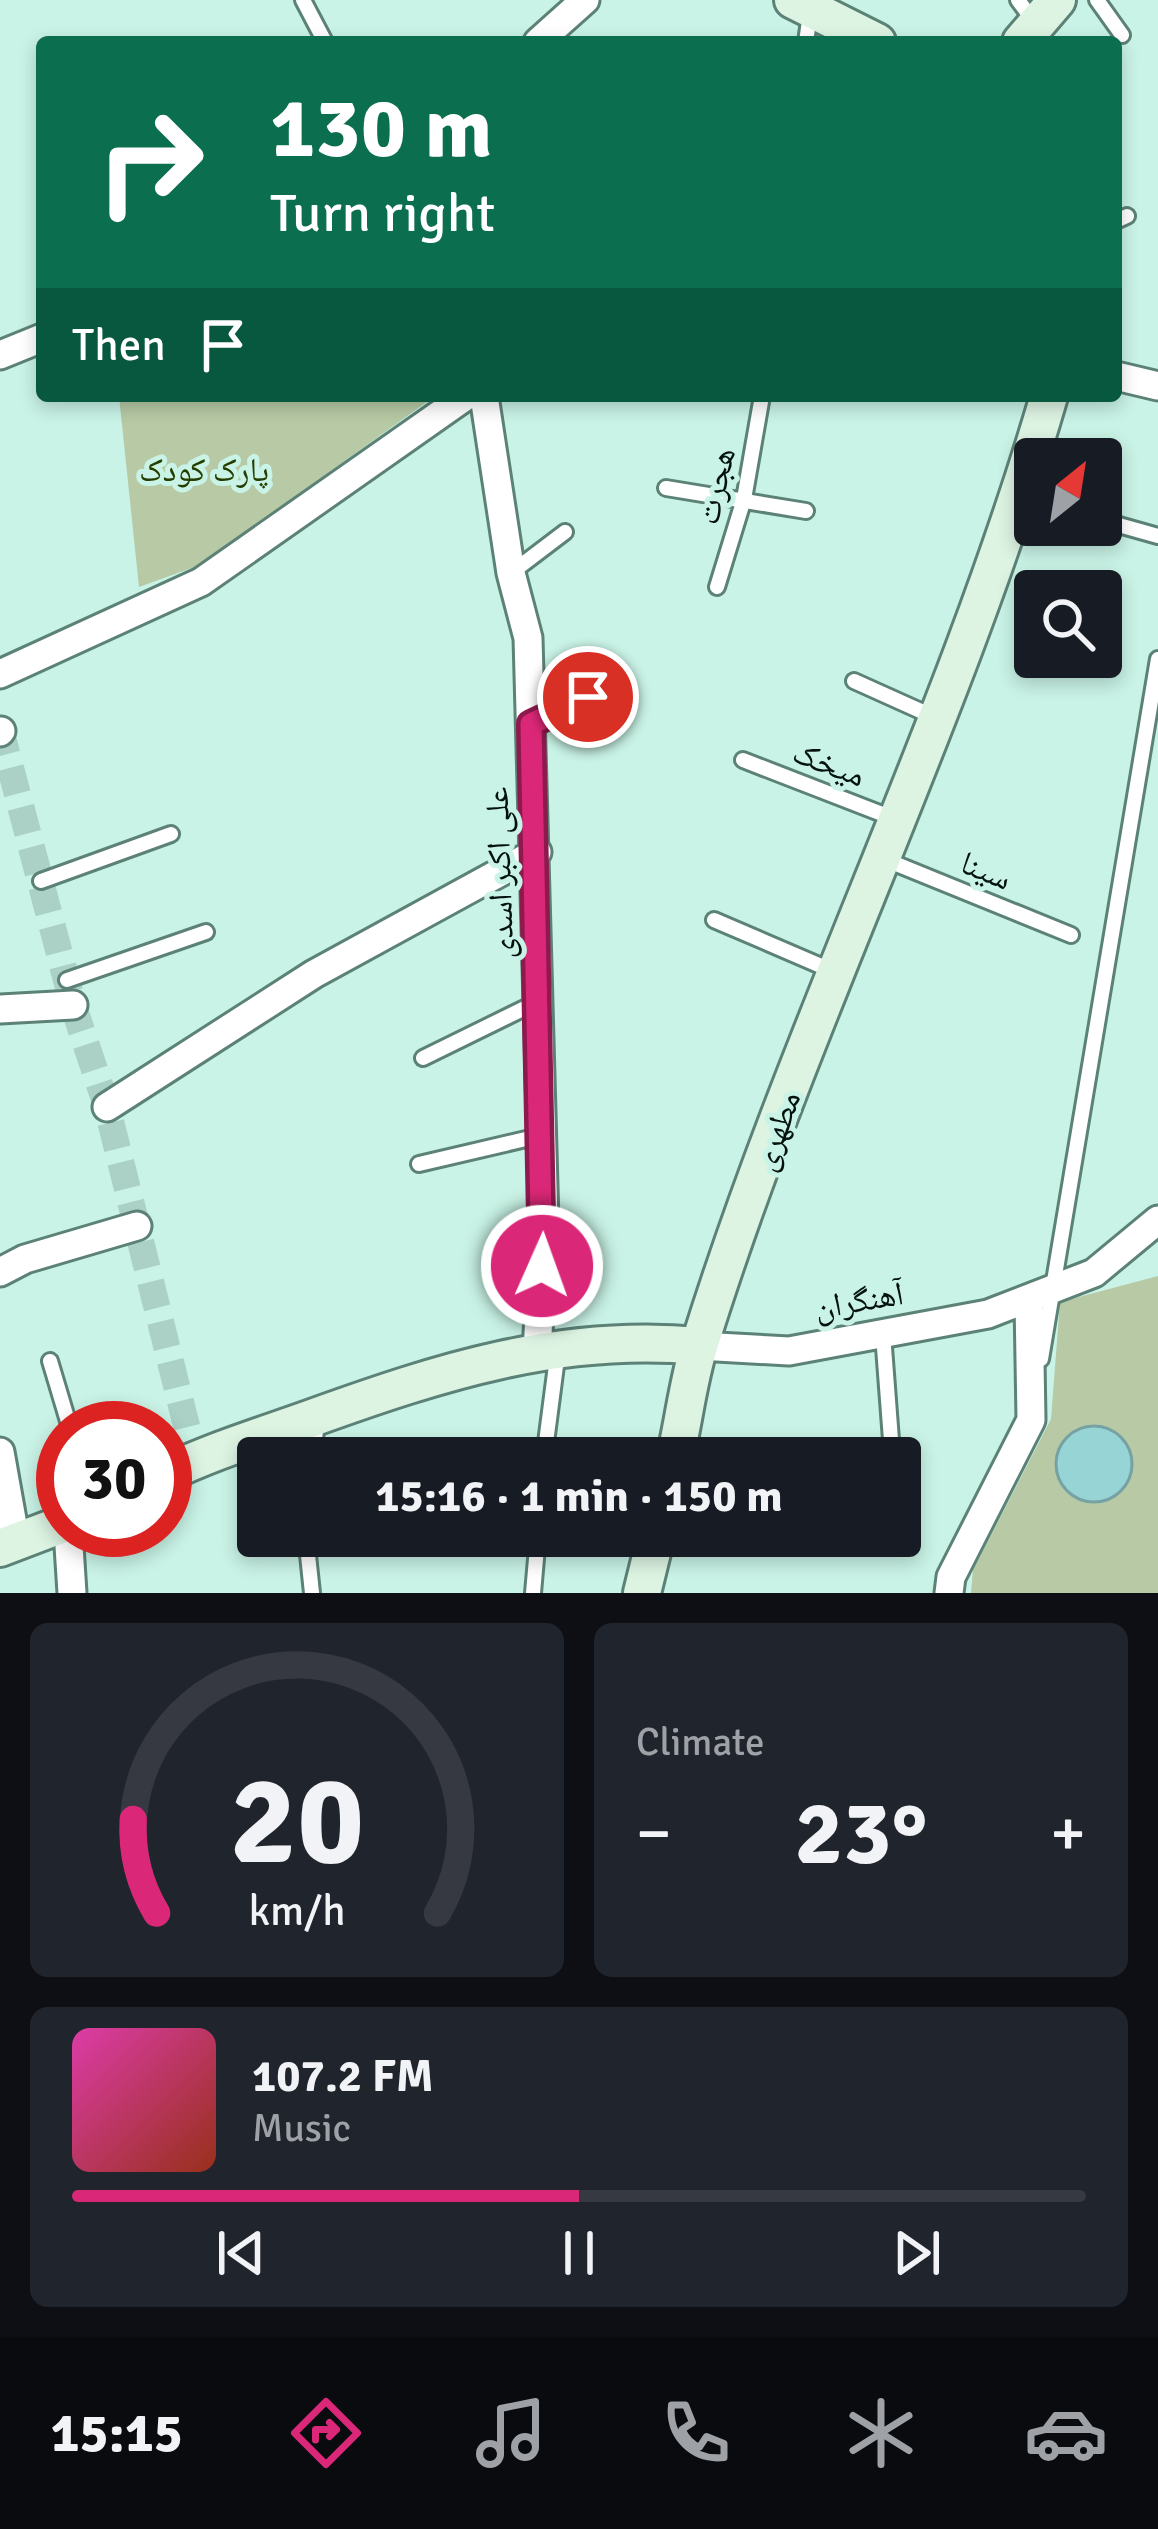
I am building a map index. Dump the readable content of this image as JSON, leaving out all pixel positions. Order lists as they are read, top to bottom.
{
  "streets": {
    "main road": ["مطهری"],
    "street": ["علی اکبر اسدی", "آهنگران"],
    "lane": ["هجرت", "میخک", "سینا"]
  },
  "crossings": [
    ["میخک", "مطهری"],
    ["سینا", "مطهری"],
    ["مطهری", "آهنگران"]
  ],
  "parks": ["پارک کودک"],
  "north": "top right",
  "page": {
    "turn": ["130 m", "Turn right"],
    "then": "Then",
    "limit": "30",
    "trip": "15:16 · 1 min · 150 m",
    "tile": "Climate",
    "heat": ["−", "23°", "+"],
    "song": ["107.2 FM", "Music"],
    "tabs": "15:15",
    "gauge": ["20", "km/h"]
  }
}
